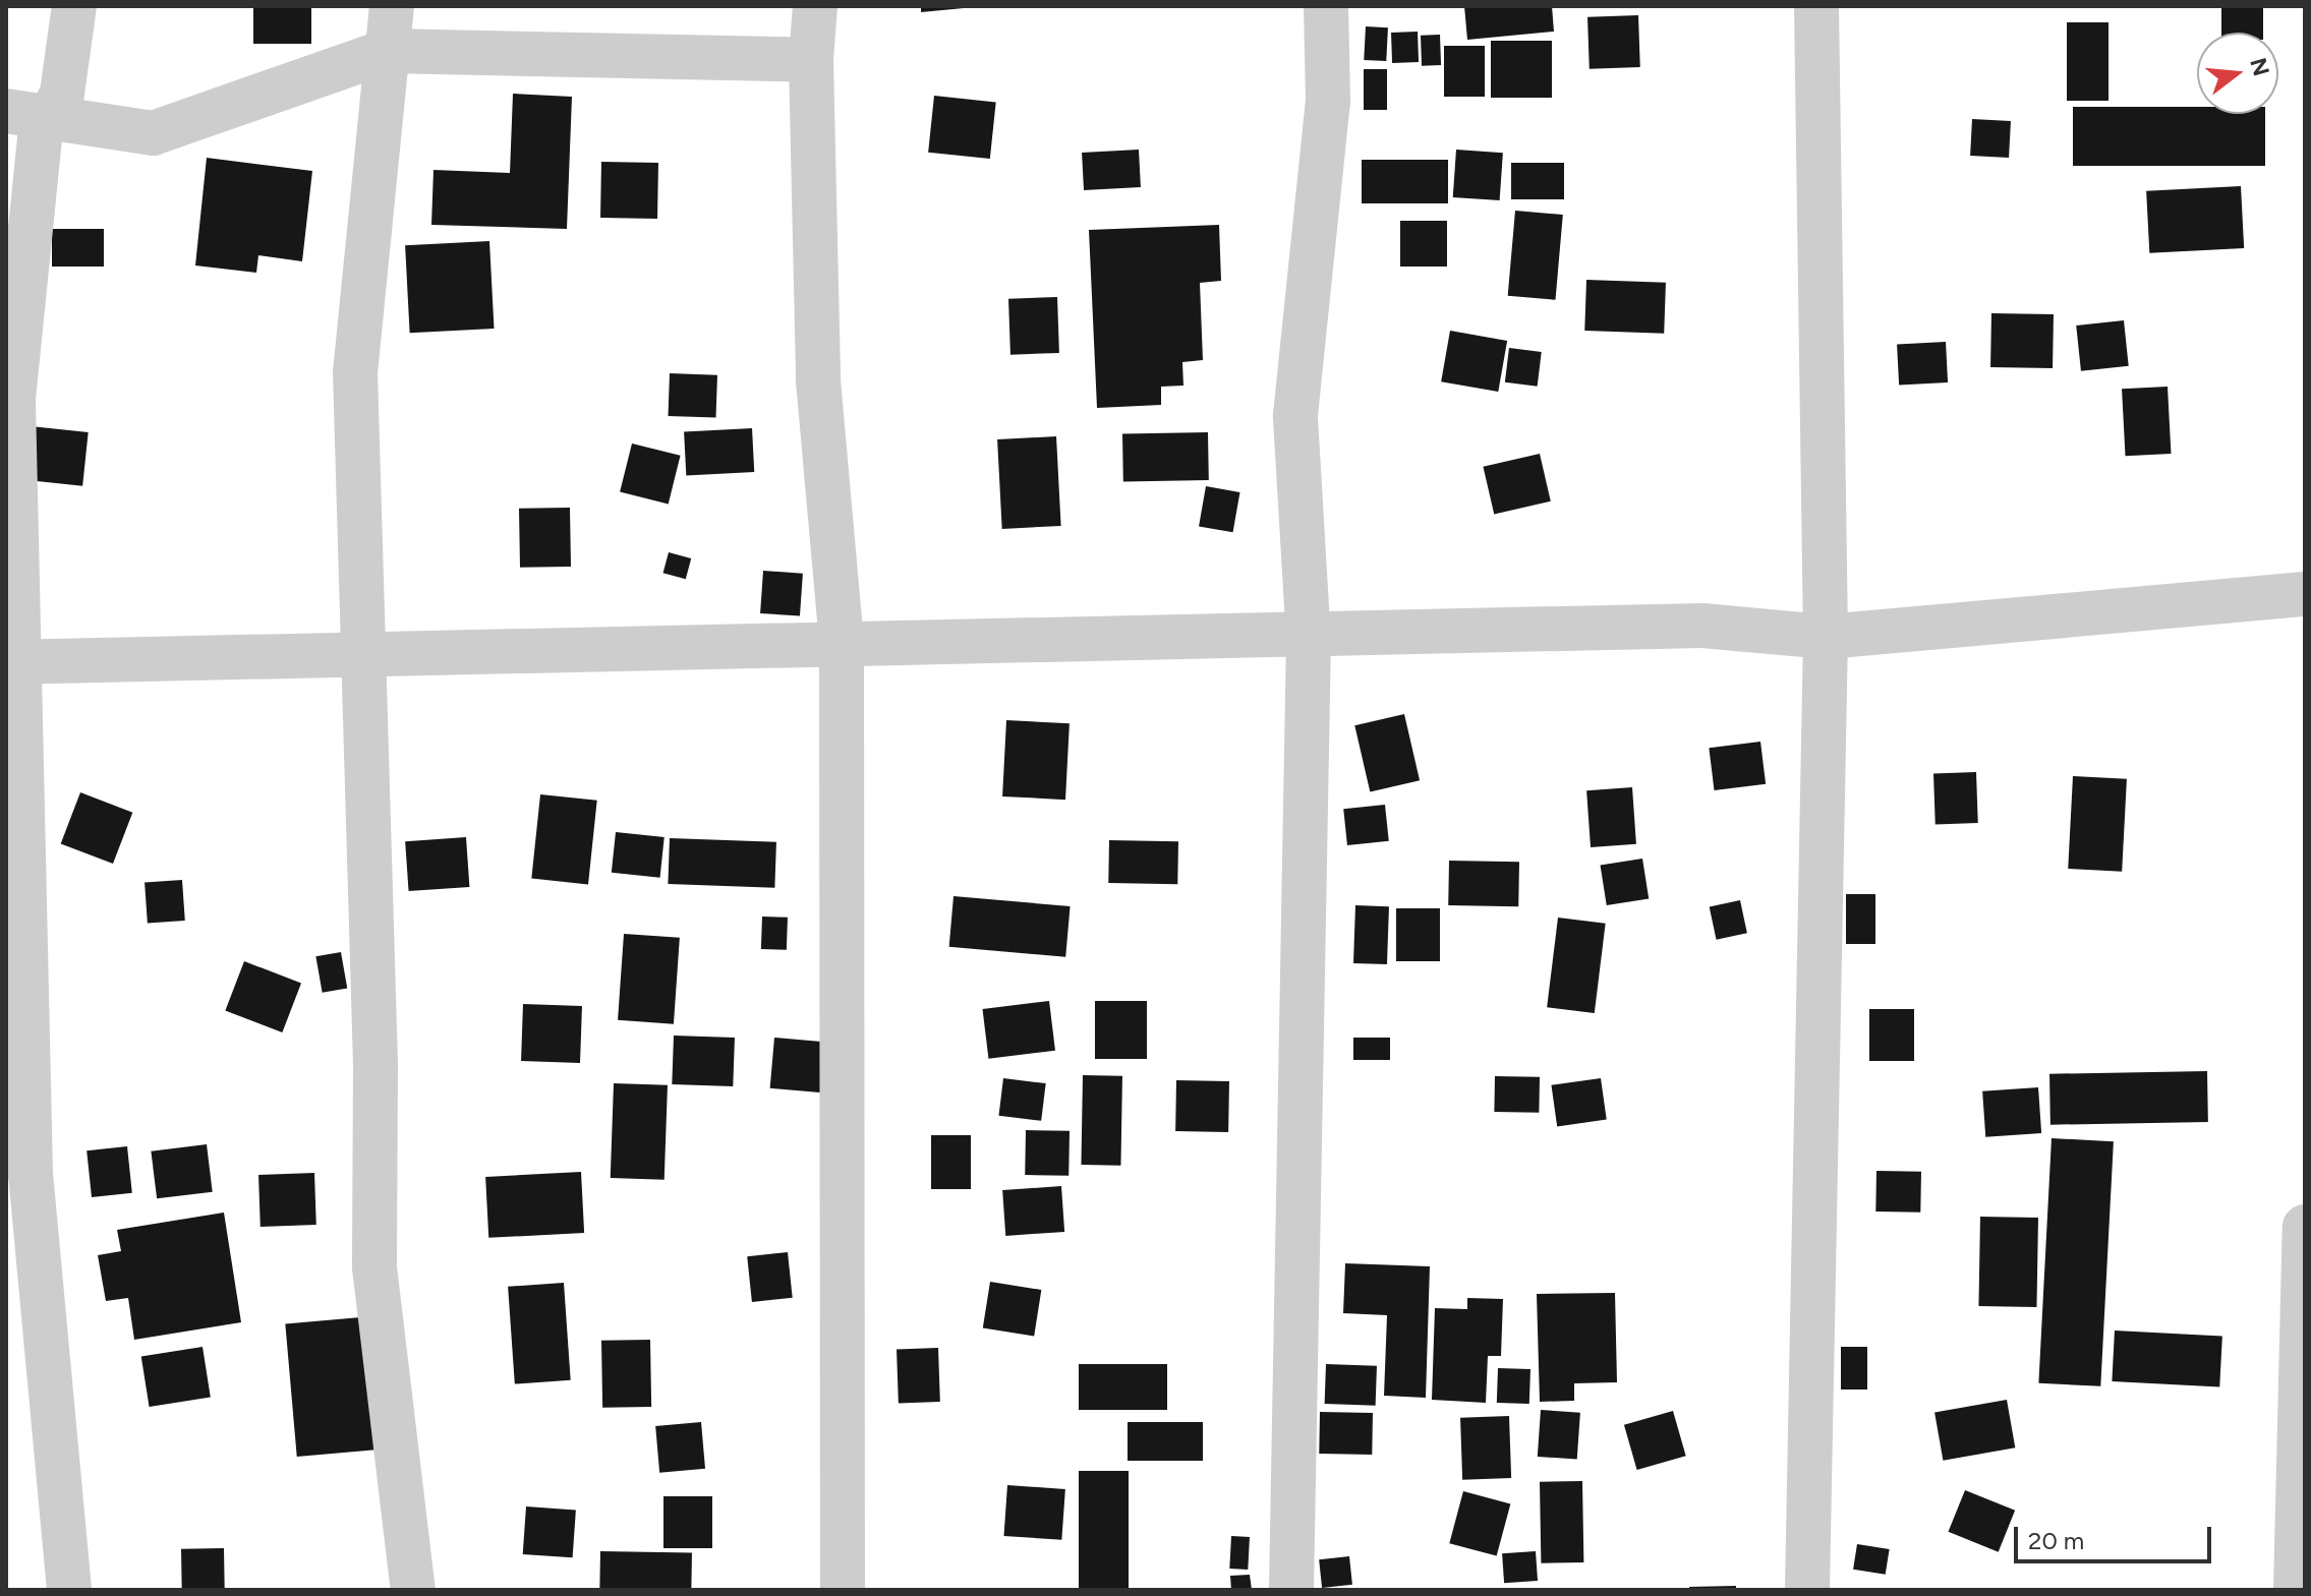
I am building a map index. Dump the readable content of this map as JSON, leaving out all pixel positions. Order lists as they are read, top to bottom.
{
  "scale_bar": "20 m",
  "north": "right"
}
